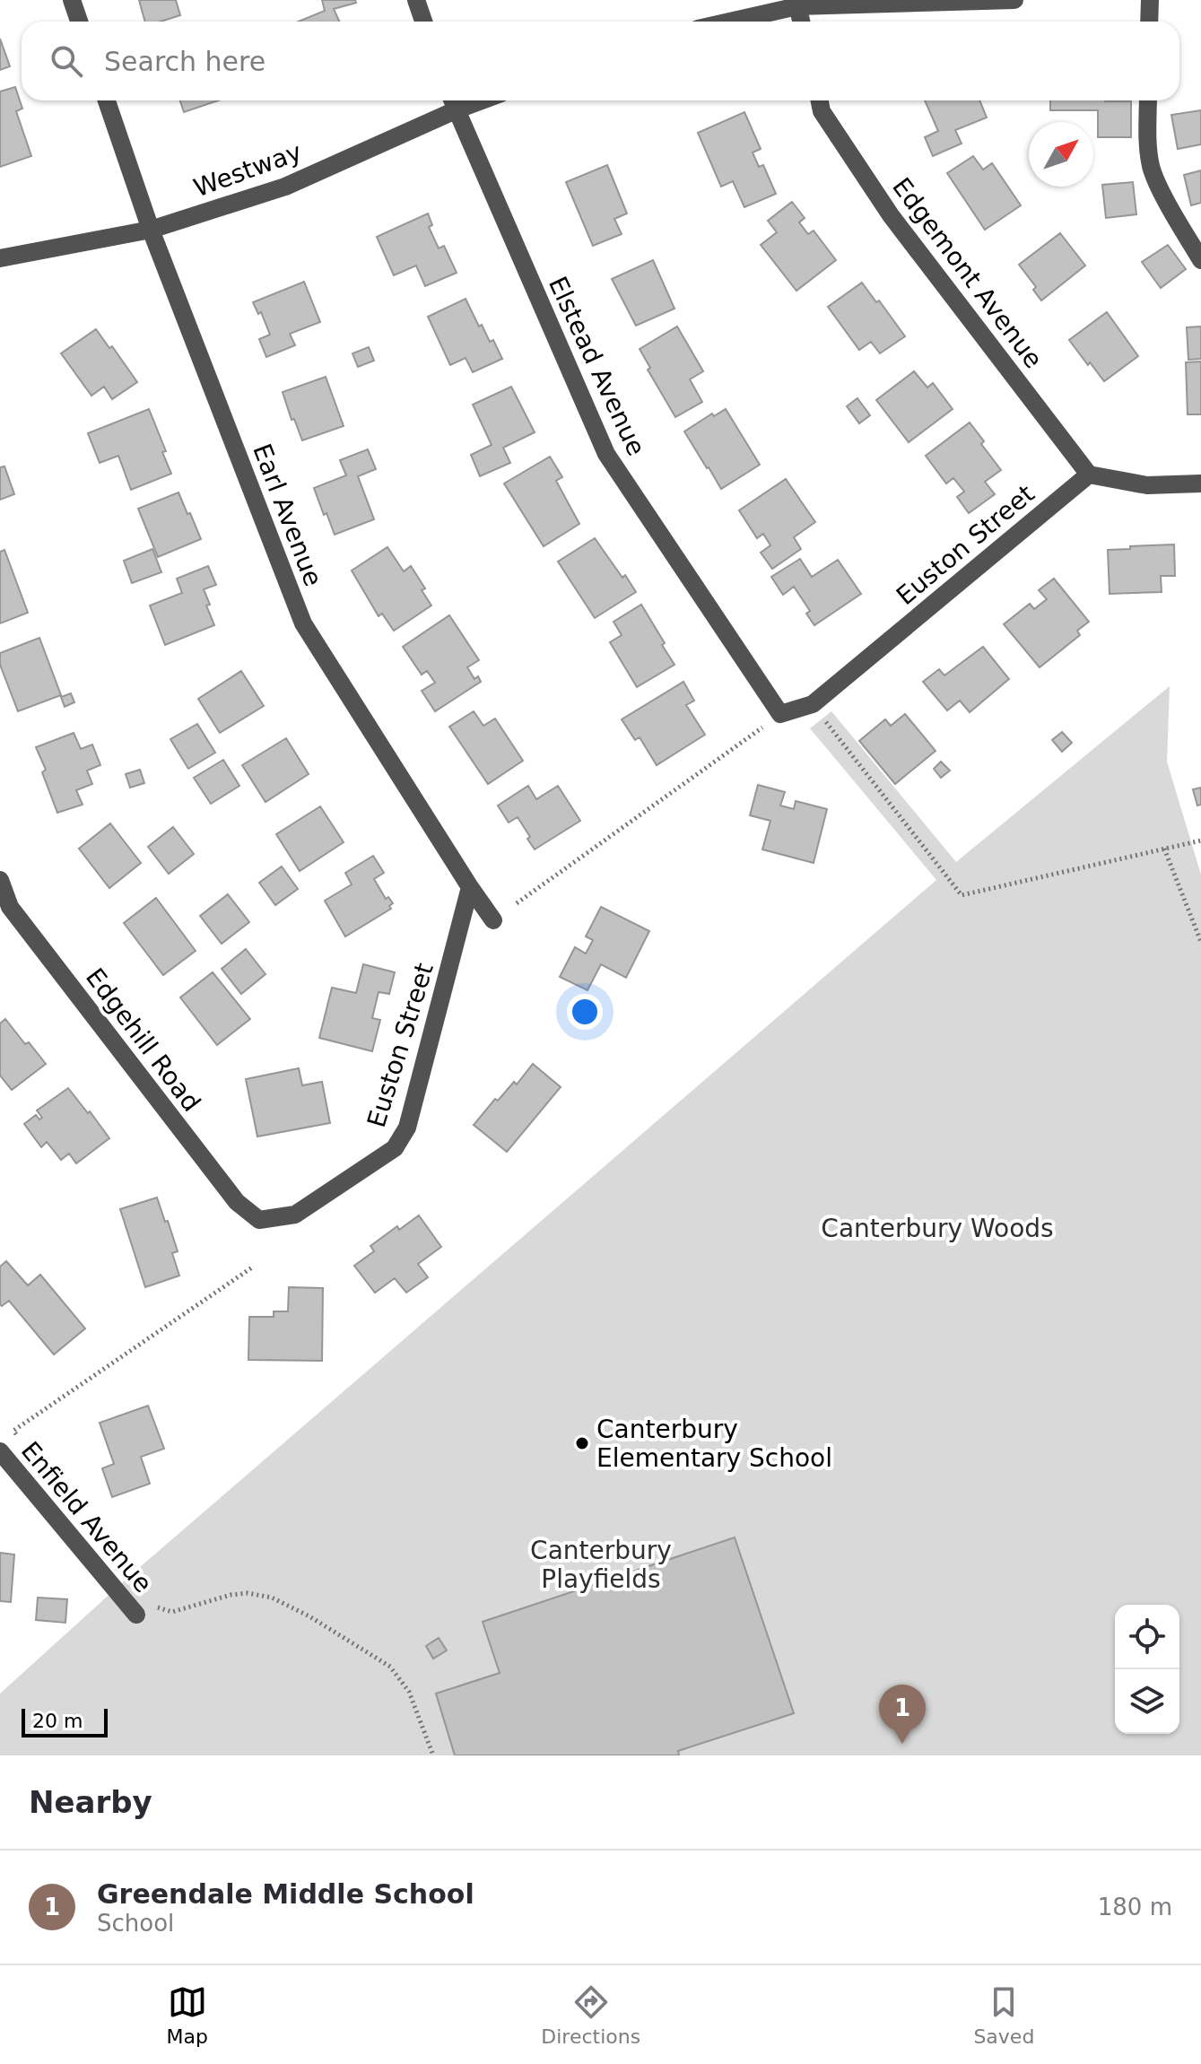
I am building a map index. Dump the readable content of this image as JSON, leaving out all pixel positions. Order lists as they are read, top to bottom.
{
  "streets": {
    "street": [
      "Westway",
      "Edgemont Avenue",
      "Elstead Avenue",
      "Earl Avenue",
      "Euston Street",
      "Edgehill Road",
      "Enfield Avenue"
    ]
  },
  "crossings": [
    ["Westway", "Elstead Avenue"],
    ["Westway", "Earl Avenue"],
    ["Edgemont Avenue", "Euston Street"],
    ["Elstead Avenue", "Euston Street"],
    ["Earl Avenue", "Euston Street"],
    ["Euston Street", "Edgehill Road"]
  ],
  "parks": ["Canterbury Woods", "Canterbury Playfields"],
  "places": ["Canterbury Elementary School"],
  "scale_bar": "20 m",
  "north": "top right",
  "page": {
    "search": "Search here",
    "pins": "1",
    "scale": "20 m",
    "heading": "Nearby",
    "list": [
      {
        "mark": "1",
        "name": "Greendale Middle School",
        "note": "School",
        "value": "180 m"
      }
    ],
    "nav": ["Map", "Directions", "Saved"]
  }
}
